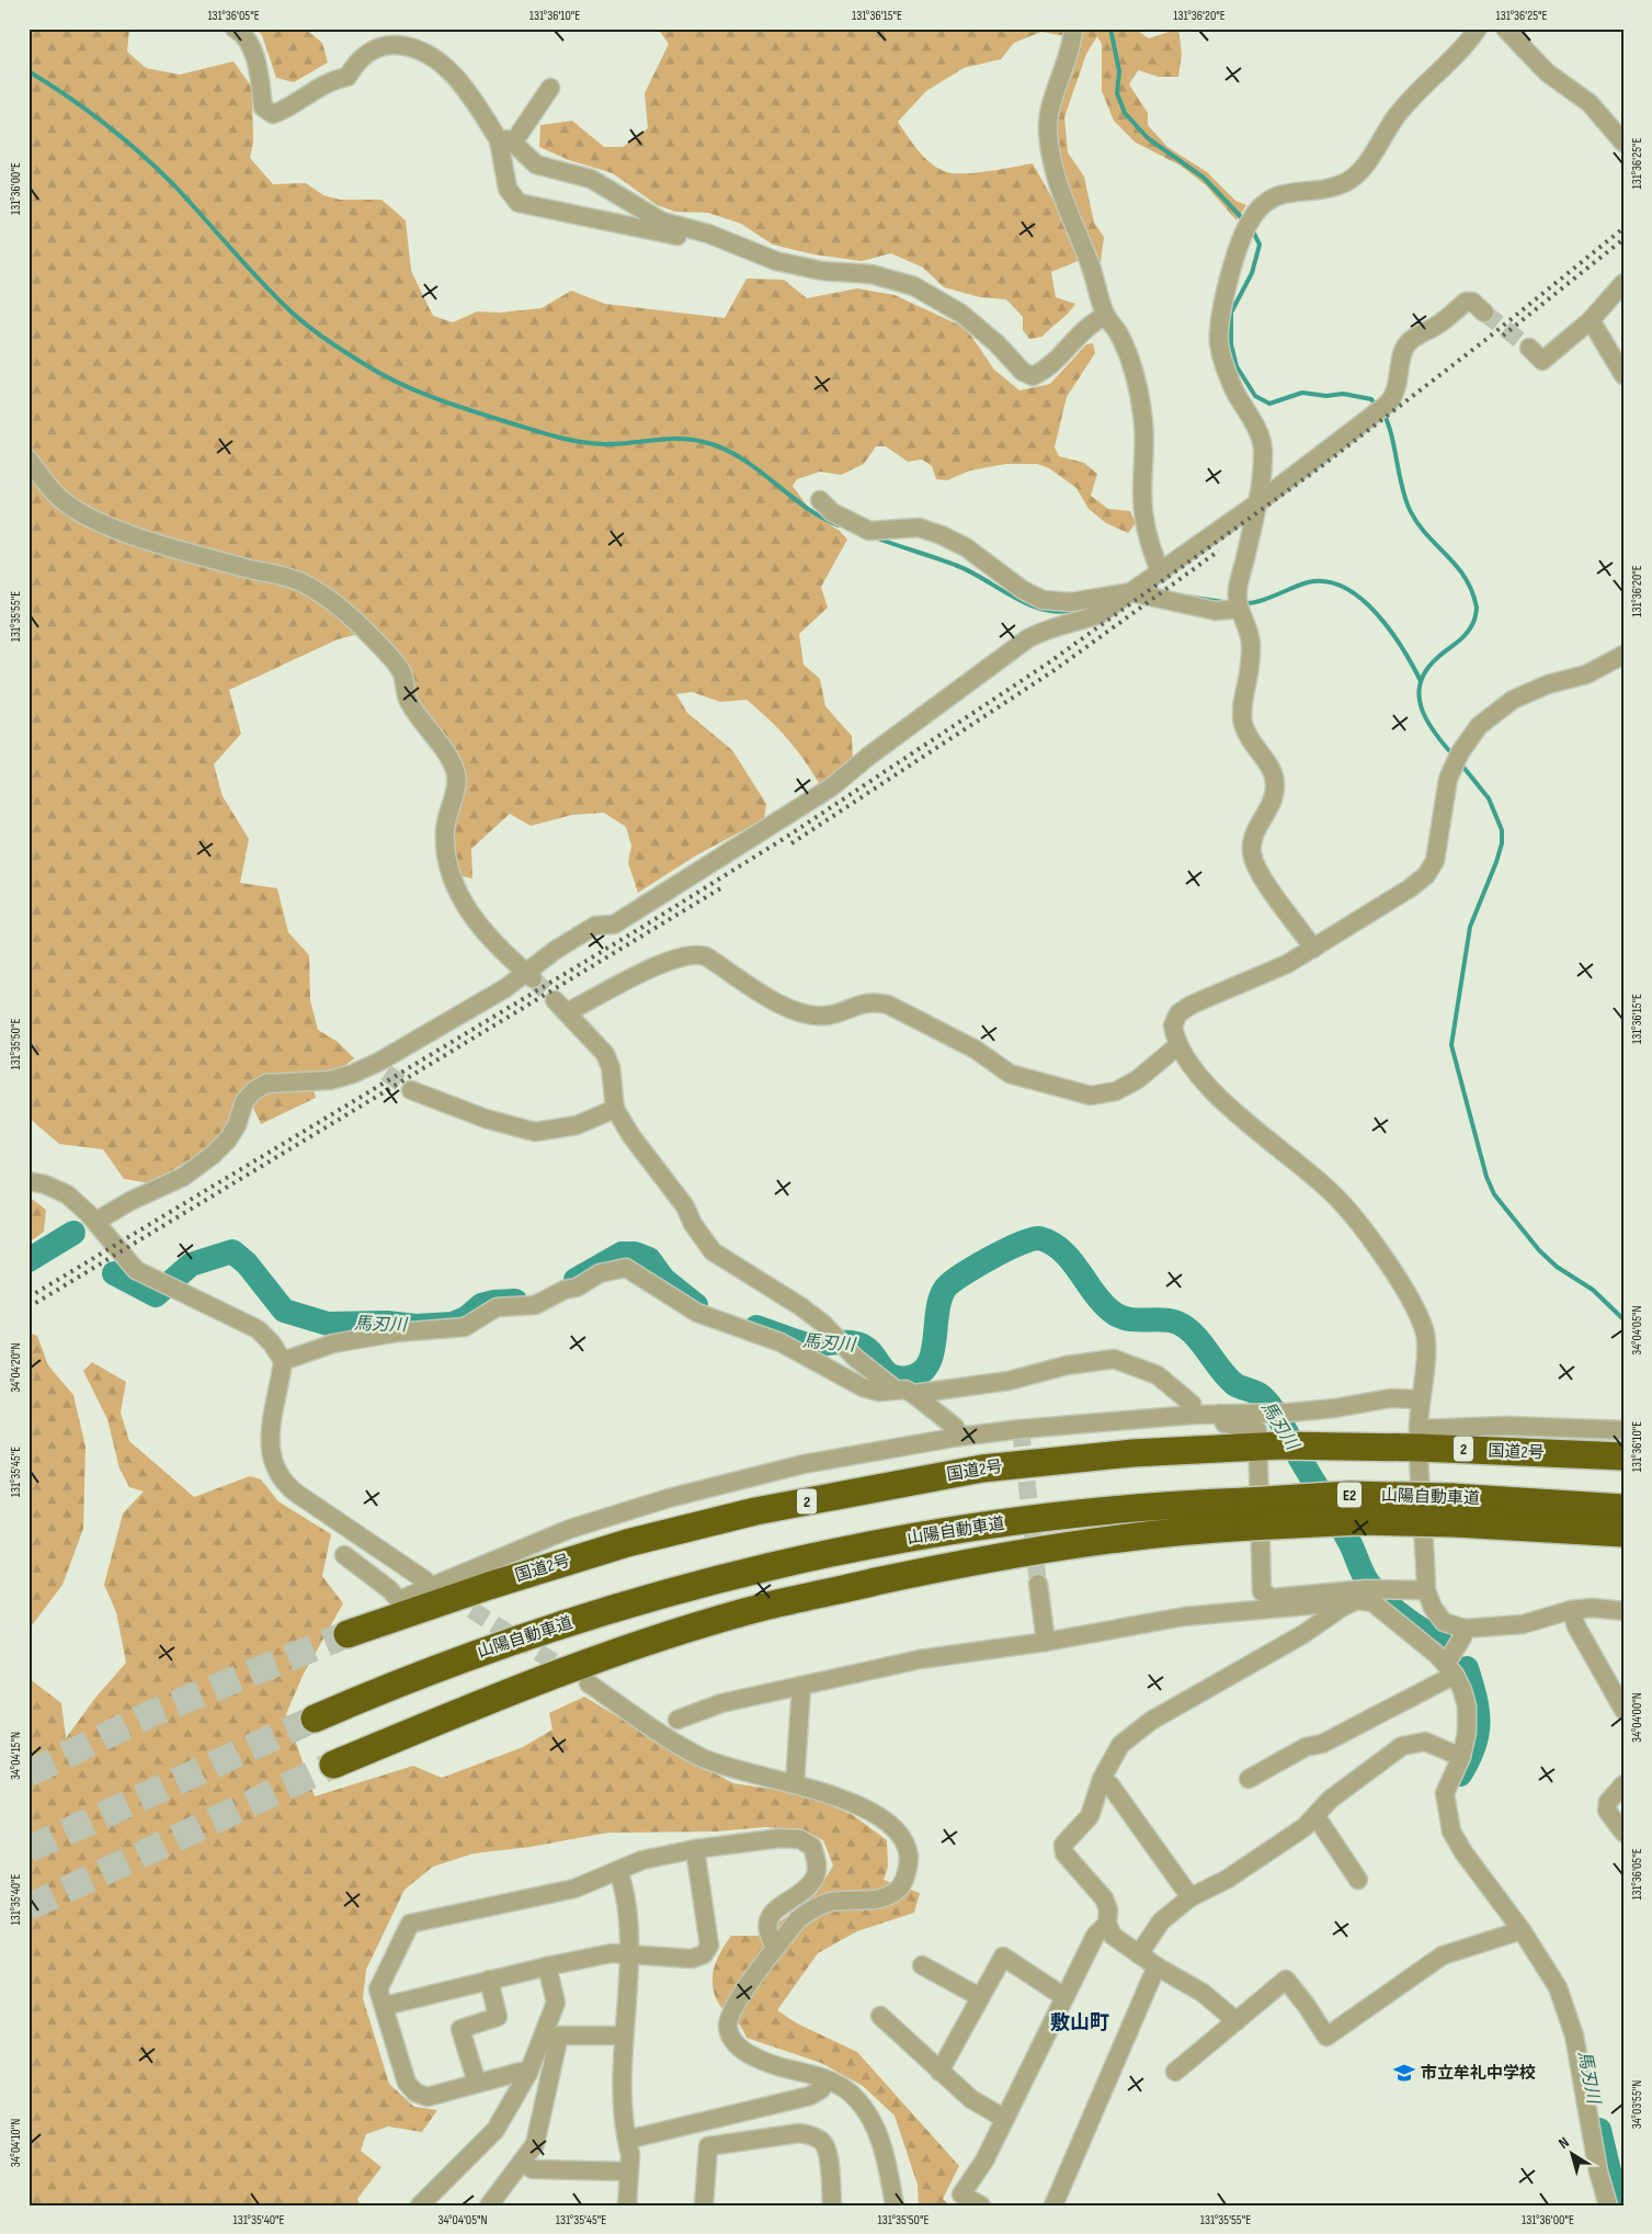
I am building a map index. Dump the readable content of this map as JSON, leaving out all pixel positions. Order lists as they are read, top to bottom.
{
  "streets": {
    "highway": [
      "2",
      "国道2号",
      "E2",
      "山陽自動車道"
    ]
  },
  "districts": ["敷山町"],
  "water": ["馬刃川"],
  "places": {
    "school or university": ["市立牟礼中学校"]
  },
  "north": "top left",
  "coordinates": [
    "131°36'05\"E",
    "131°36'10\"E",
    "131°36'15\"E",
    "131°36'20\"E",
    "131°36'25\"E",
    "131°36'00\"E",
    "131°35'55\"E",
    "131°35'50\"E",
    "34°04'05\"N",
    "34°04'20\"N",
    "131°35'45\"E",
    "34°04'00\"N",
    "34°04'15\"N",
    "131°35'40\"E",
    "34°03'55\"N",
    "34°04'10\"N"
  ]
}
